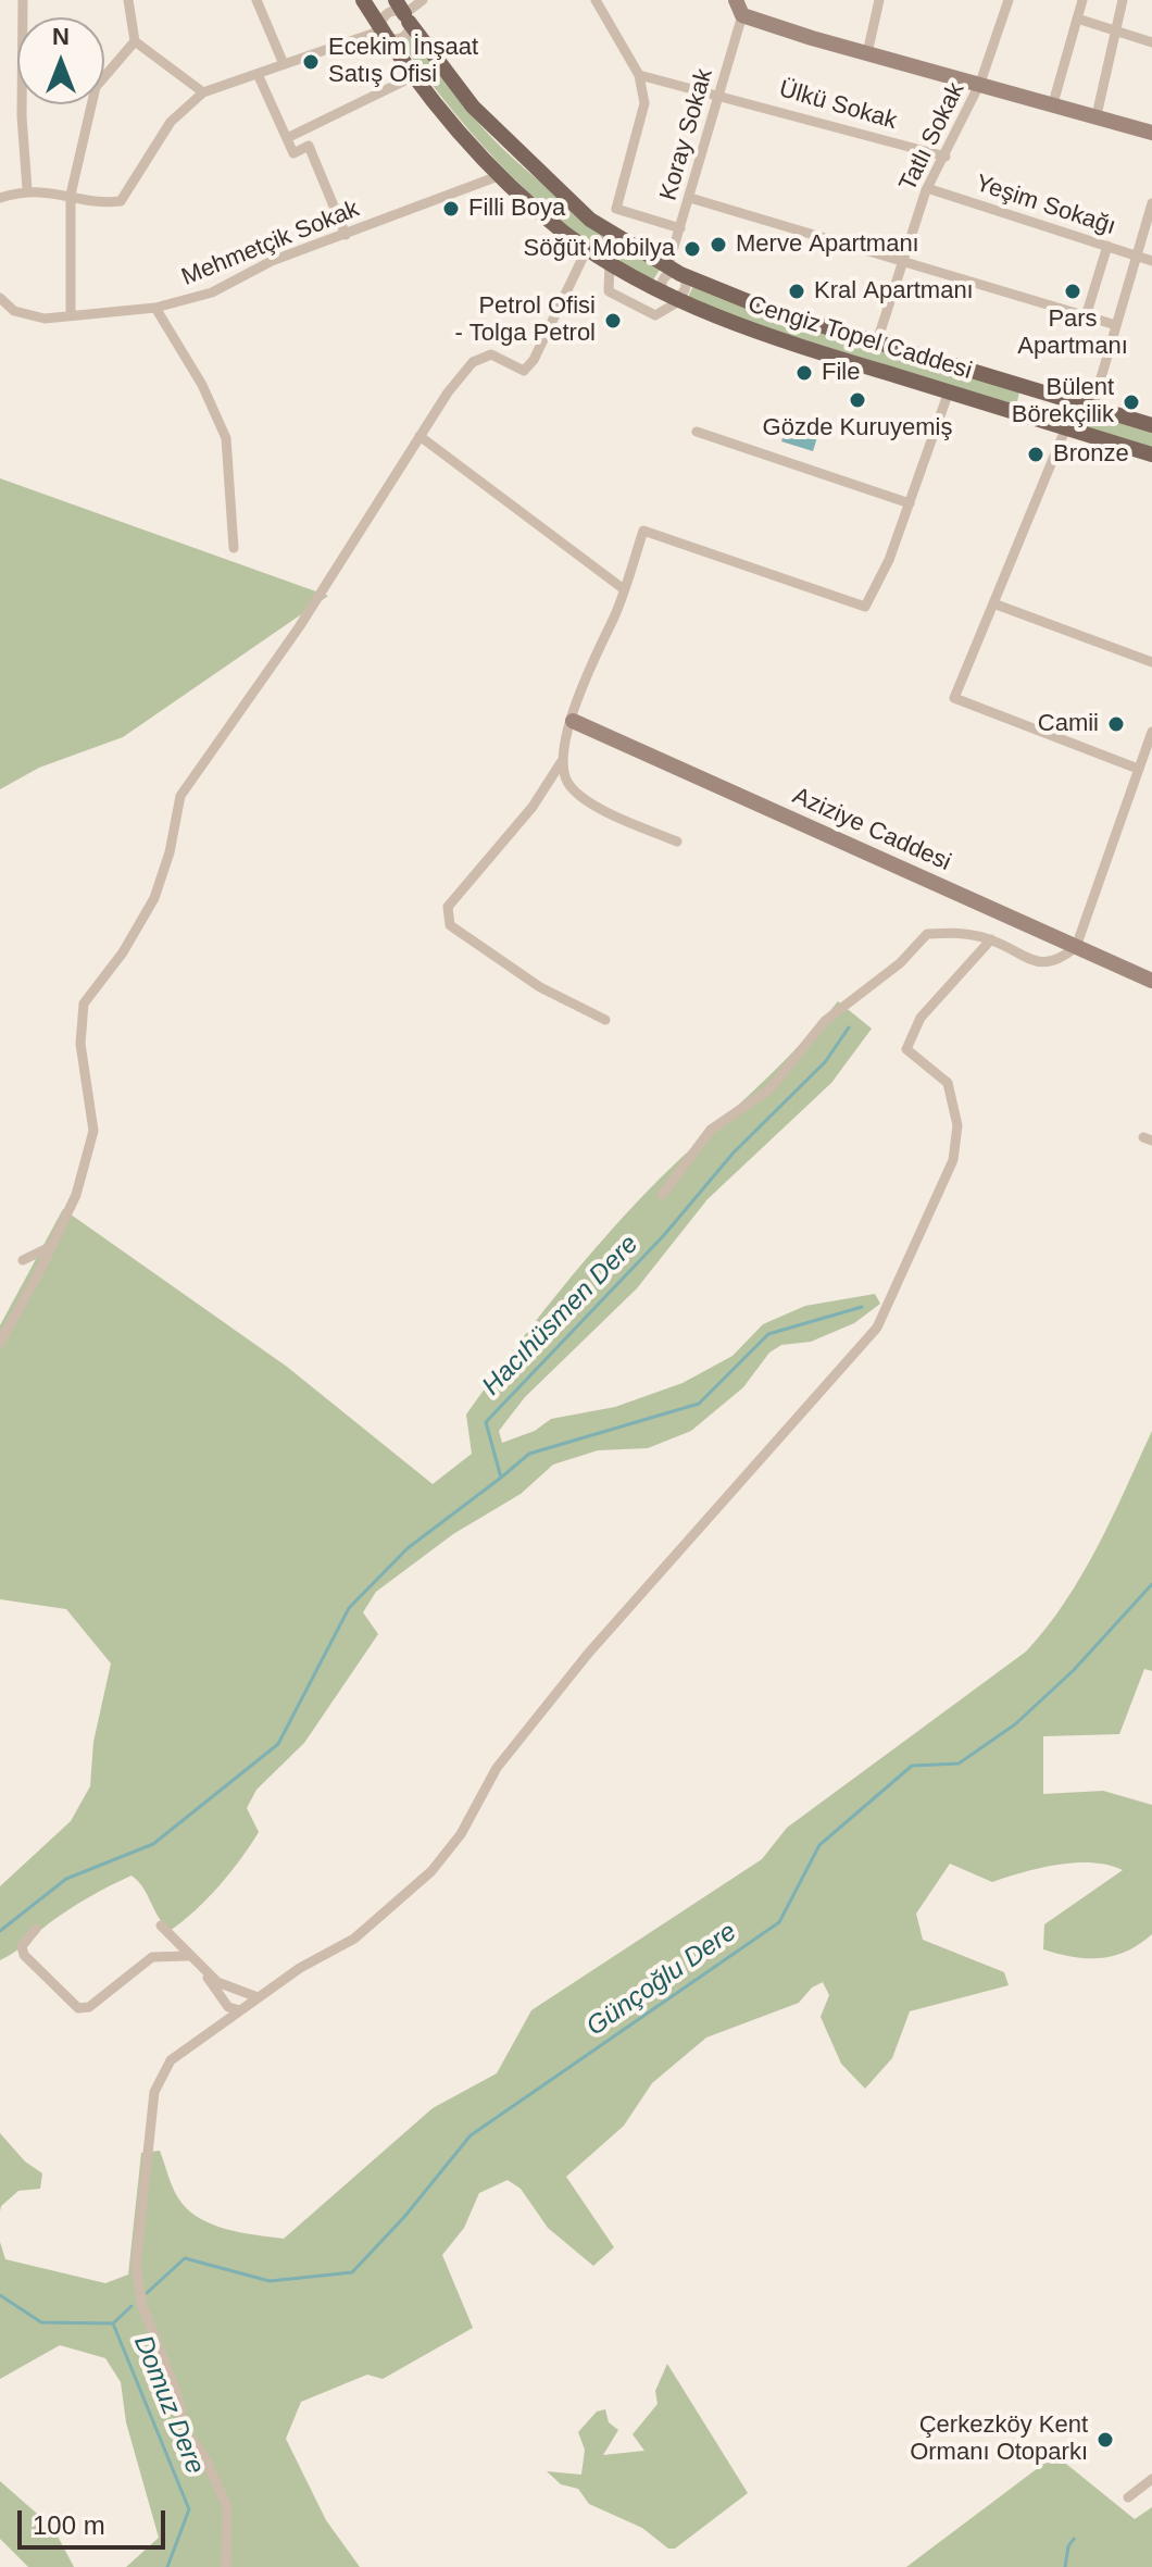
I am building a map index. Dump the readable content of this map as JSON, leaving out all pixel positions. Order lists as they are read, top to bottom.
{
  "streets": {
    "main road": ["Cengiz Topel Caddesi"],
    "street": [
      "Ülkü Sokak",
      "Koray Sokak",
      "Tatlı Sokak",
      "Yeşim Sokağı",
      "Mehmetçik Sokak",
      "Aziziye Caddesi"
    ]
  },
  "crossings": [
    ["Ülkü Sokak", "Koray Sokak"],
    ["Ülkü Sokak", "Tatlı Sokak"],
    ["Koray Sokak", "Cengiz Topel Caddesi"],
    ["Tatlı Sokak", "Yeşim Sokağı"],
    ["Tatlı Sokak", "Cengiz Topel Caddesi"],
    ["Mehmetçik Sokak", "Cengiz Topel Caddesi"]
  ],
  "water": ["Hacıhüsmen Dere", "Günçoğlu Dere", "Domuz Dere"],
  "places": [
    "Ecekim İnşaat Satış Ofisi",
    "Filli Boya",
    "Merve Apartmanı",
    "Söğüt Mobilya",
    "Kral Apartmanı",
    "Pars Apartmanı",
    "Petrol Ofisi - Tolga Petrol",
    "File",
    "Gözde Kuruyemiş",
    "Bülent Börekçilik",
    "Bronze",
    "Camii",
    "Çerkezköy Kent Ormanı Otoparkı"
  ],
  "scale_bar": "100 m",
  "north": "top"
}
